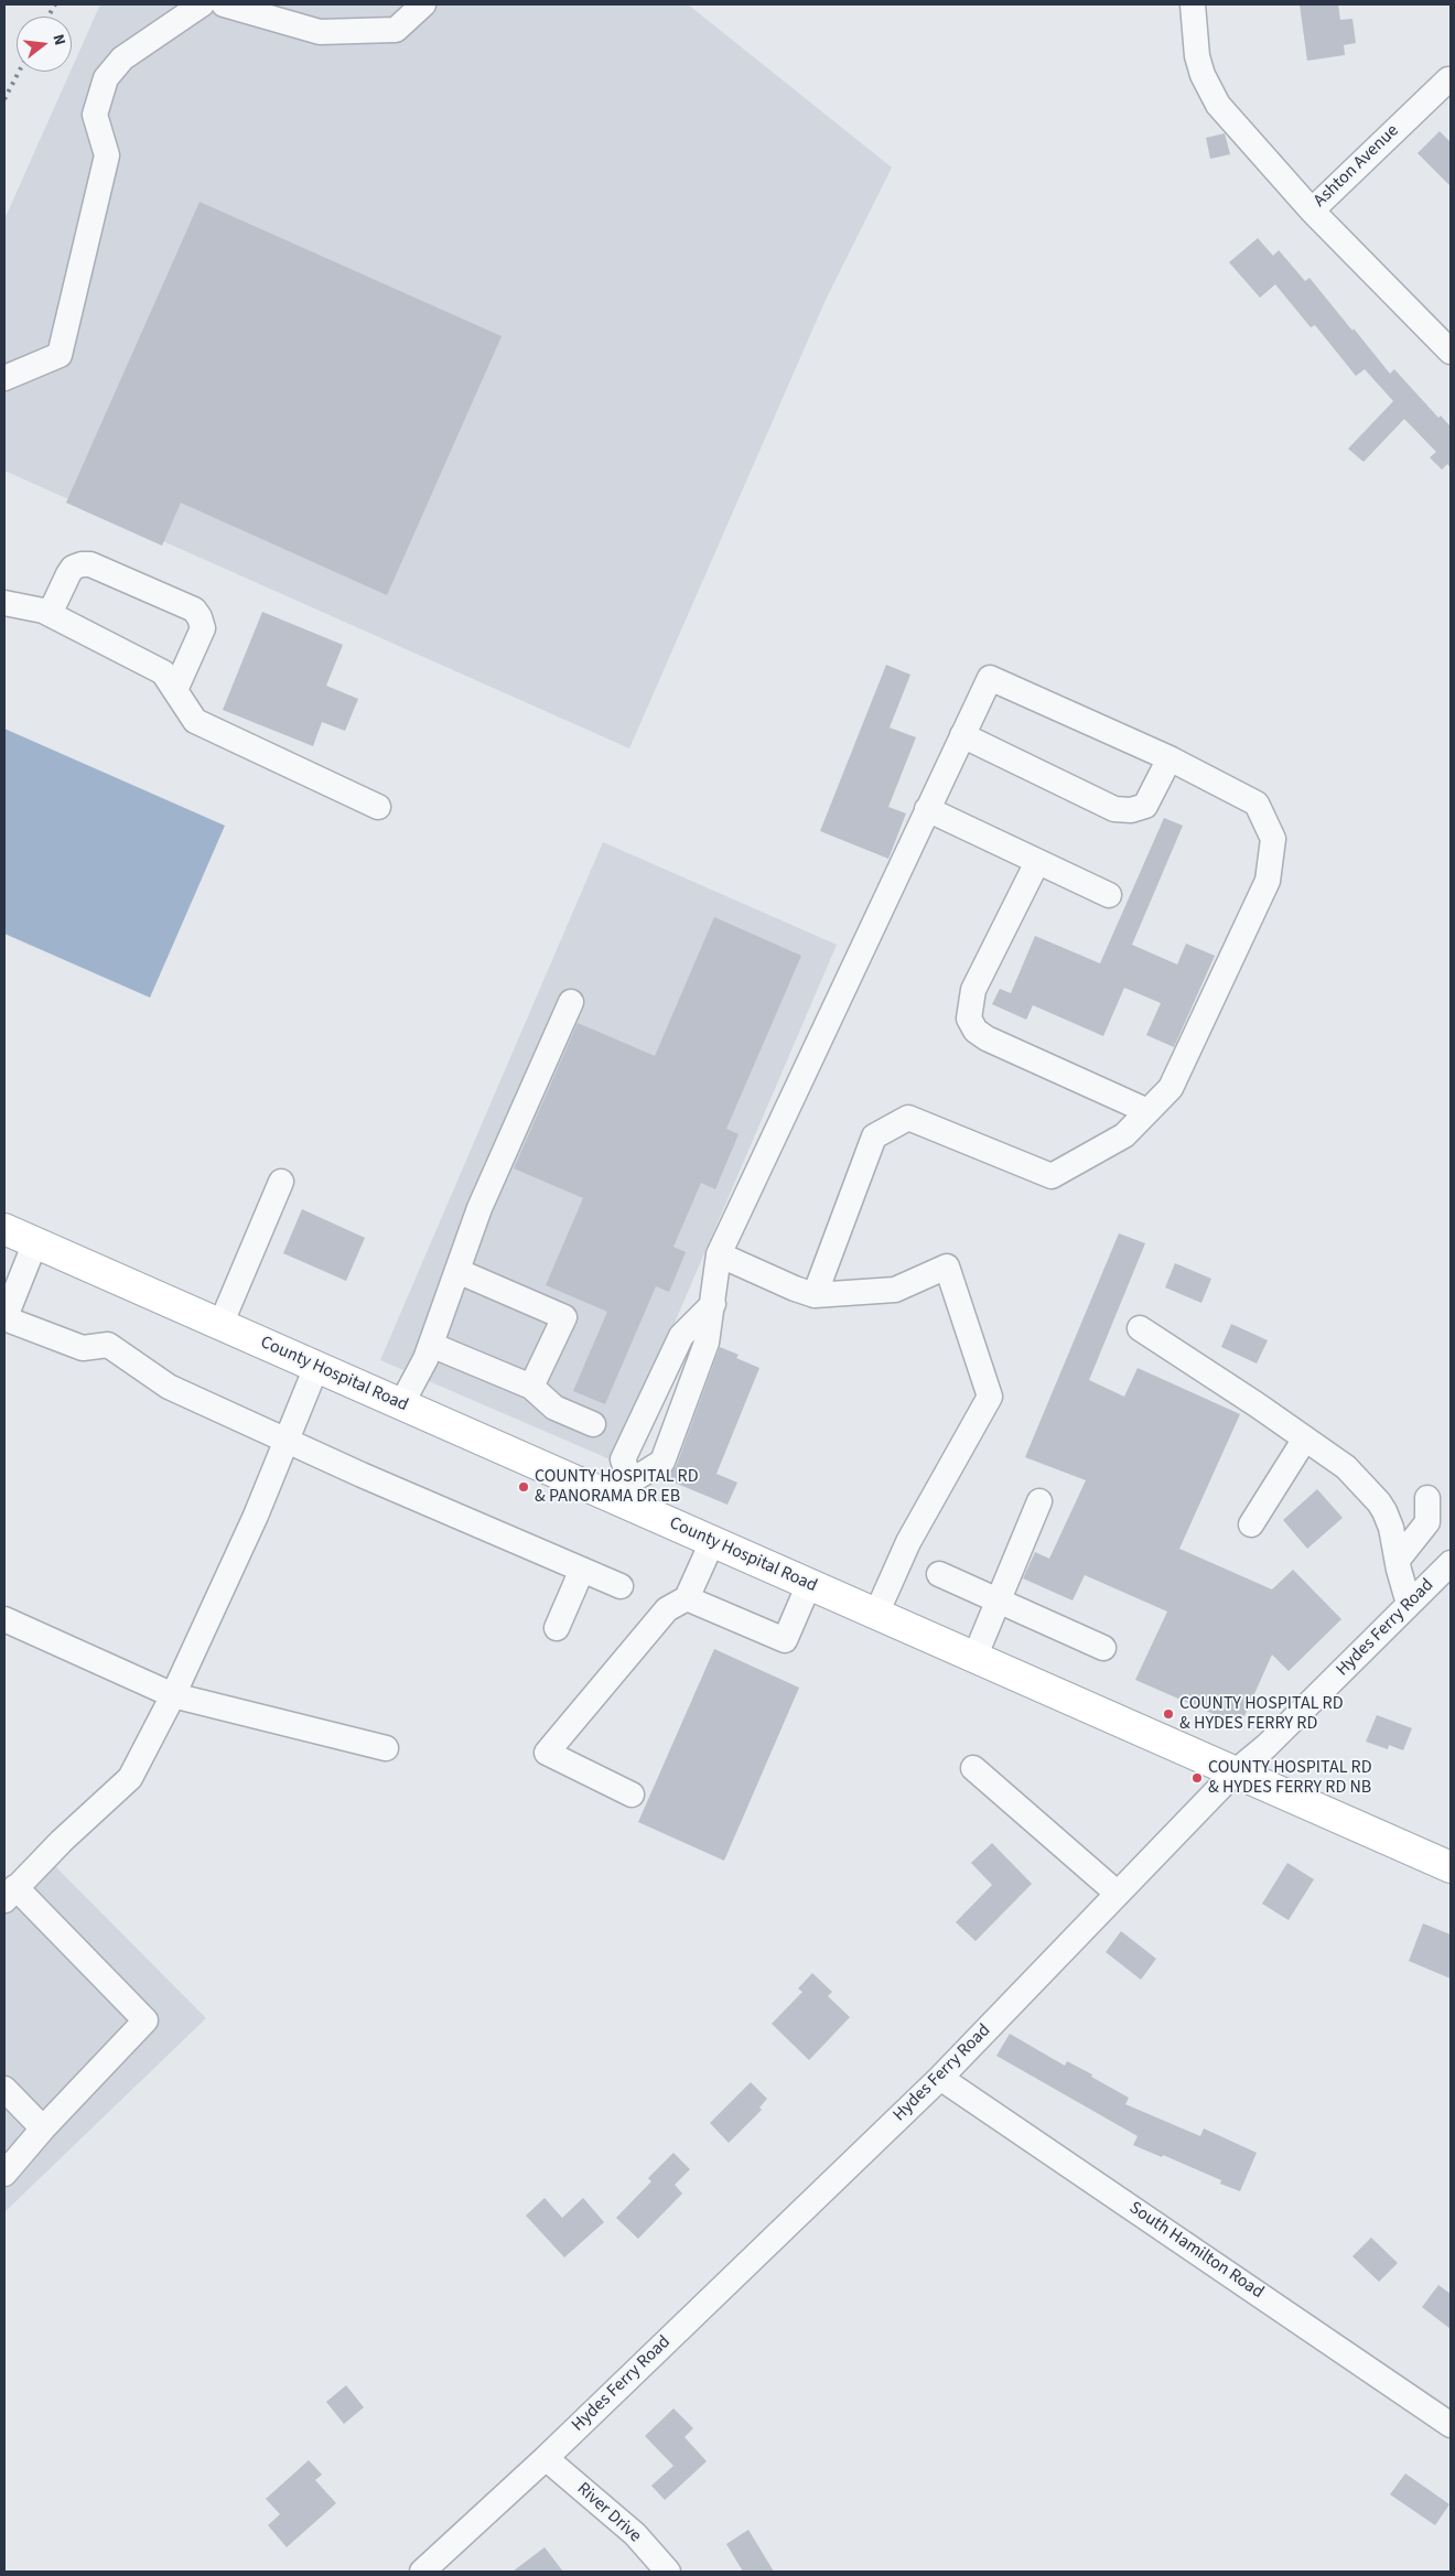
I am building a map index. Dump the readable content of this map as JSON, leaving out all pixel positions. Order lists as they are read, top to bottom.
{
  "streets": {
    "main road": ["County Hospital Road"],
    "street": [
      "Ashton Avenue",
      "Hydes Ferry Road",
      "South Hamilton Road",
      "River Drive"
    ]
  },
  "crossings": [
    ["County Hospital Road", "Hydes Ferry Road"],
    ["Hydes Ferry Road", "South Hamilton Road"],
    ["Hydes Ferry Road", "River Drive"]
  ],
  "places": ["COUNTY HOSPITAL RD & PANORAMA DR EB", "COUNTY HOSPITAL RD & HYDES FERRY RD", "COUNTY HOSPITAL RD & HYDES FERRY RD NB"],
  "north": "right"
}
